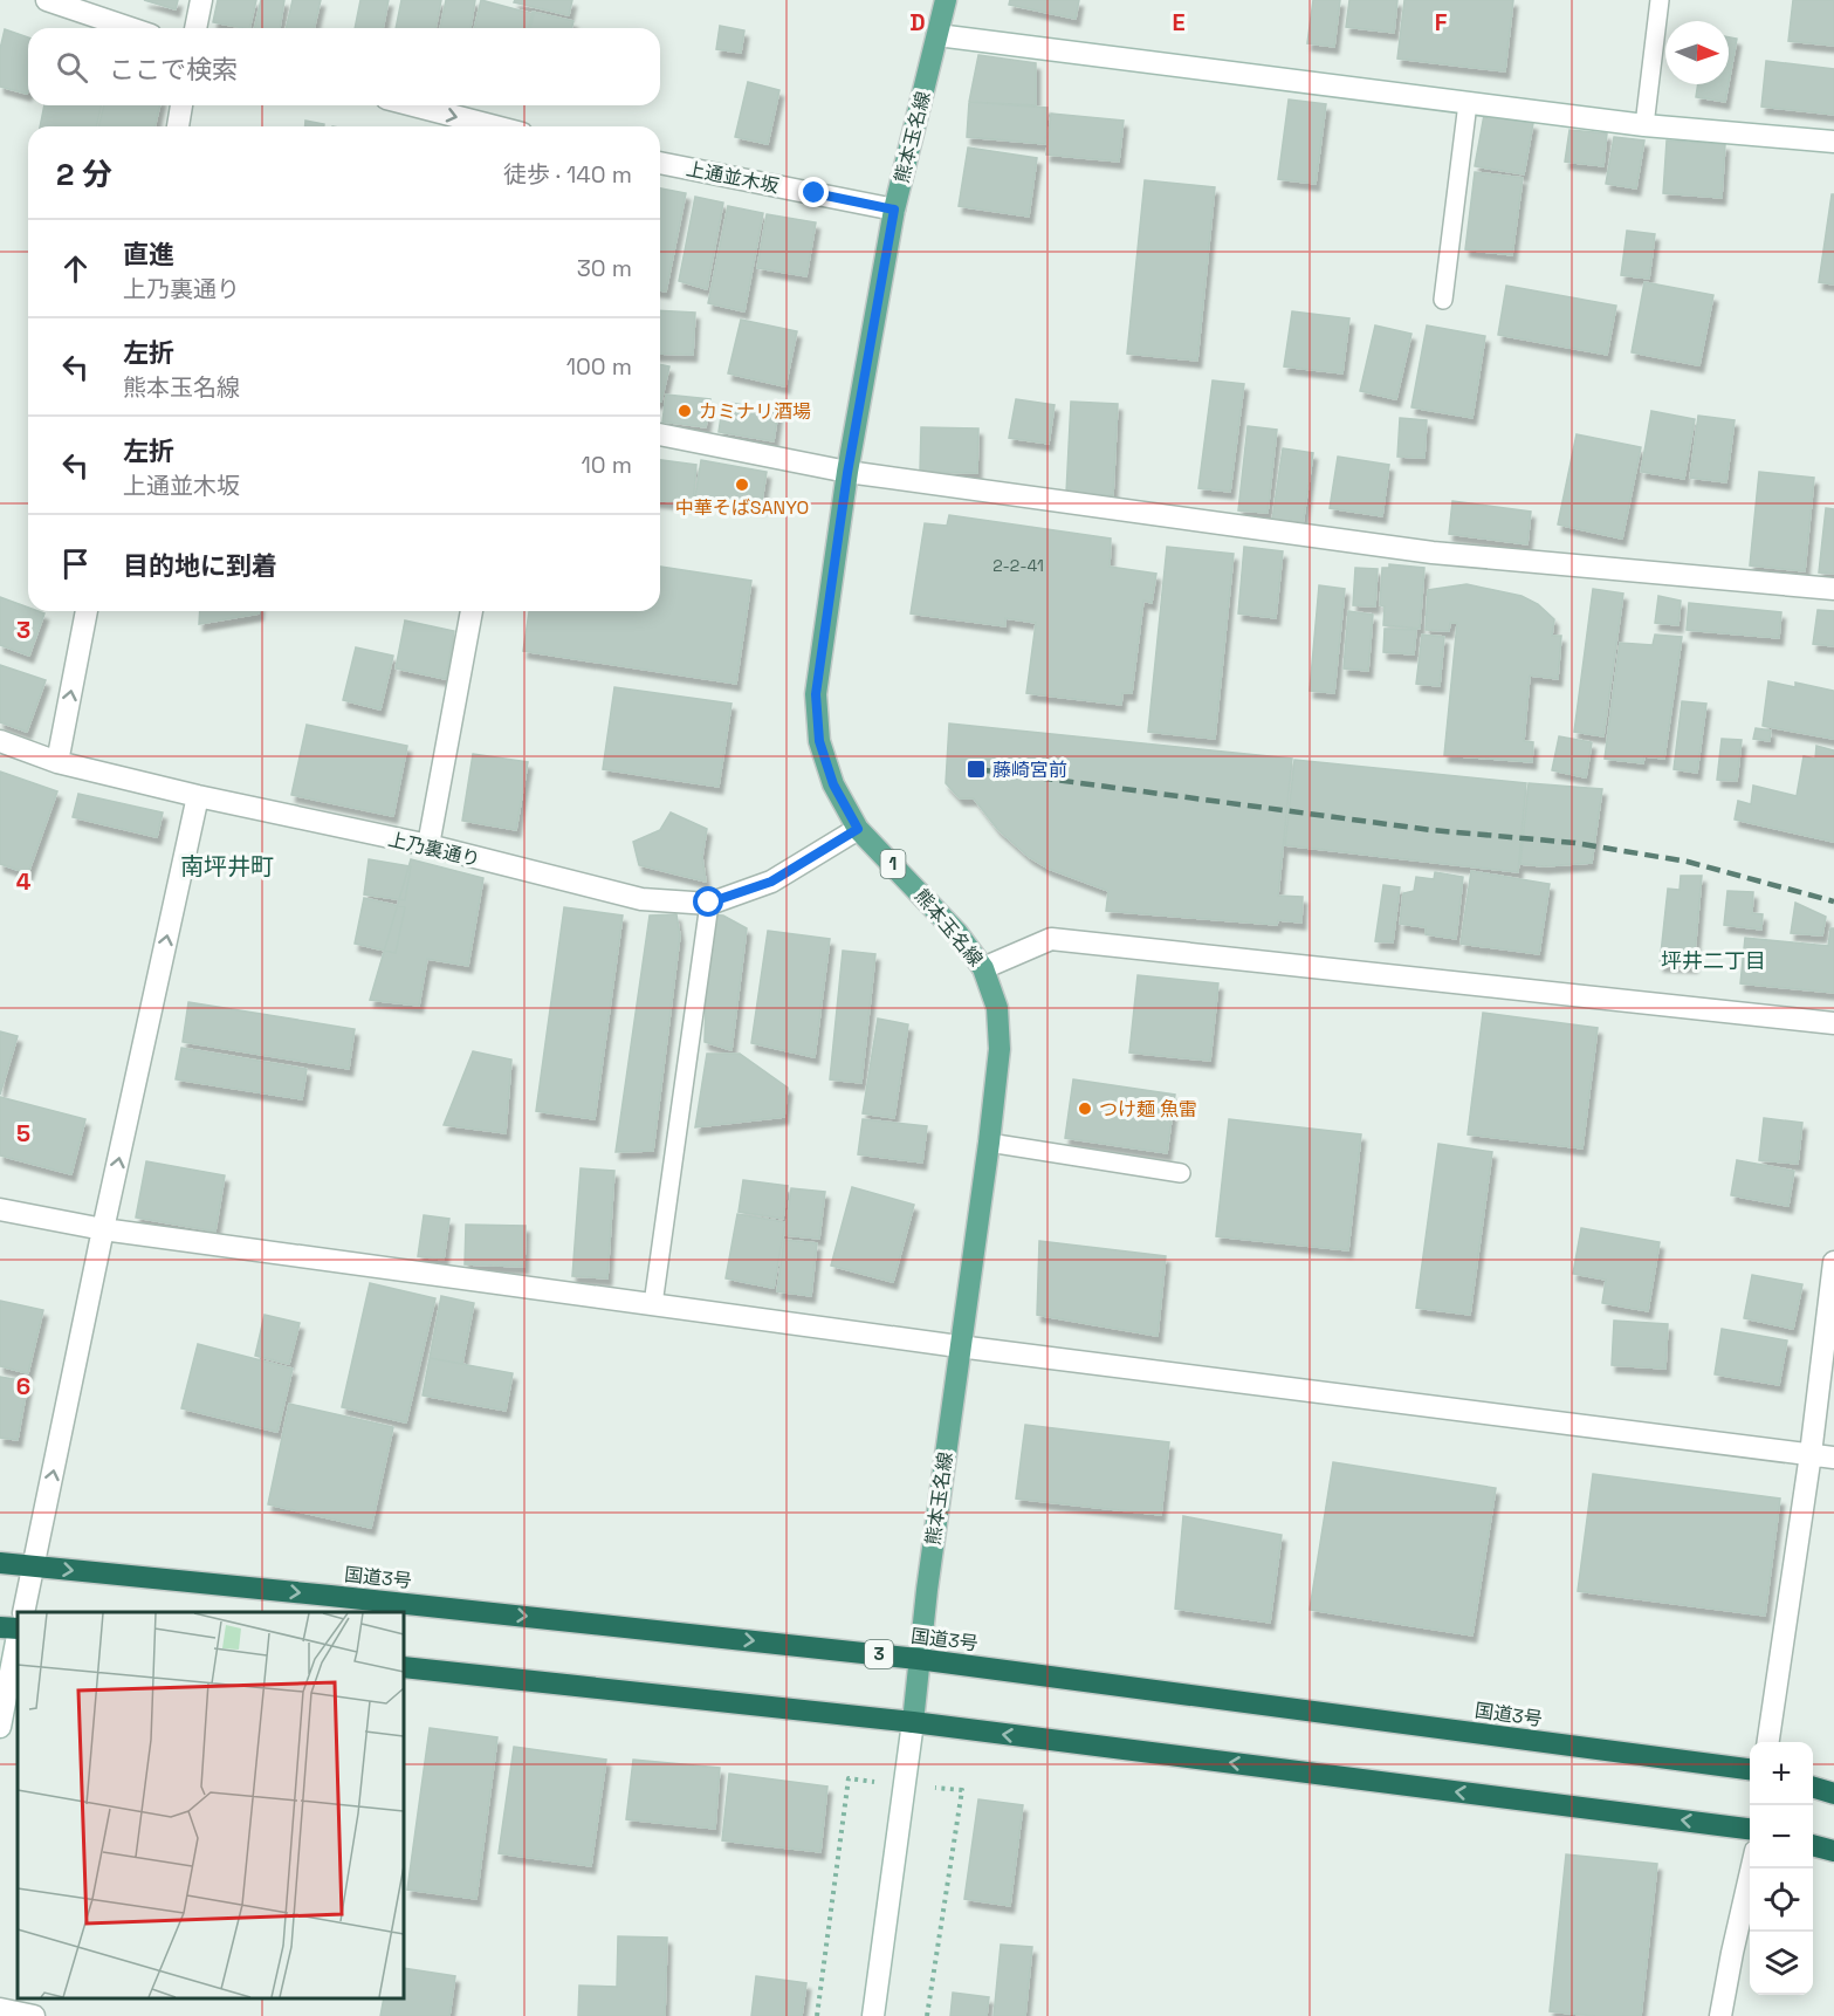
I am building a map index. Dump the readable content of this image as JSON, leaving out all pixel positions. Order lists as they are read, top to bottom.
{
  "streets": {
    "highway": ["国道3号", "3"],
    "main road": ["熊本玉名線", "1"],
    "street": ["上通並木坂", "上乃裏通り"]
  },
  "crossings": [
    ["熊本玉名線", "上通並木坂"],
    ["熊本玉名線", "上乃裏通り"],
    ["熊本玉名線", "国道3号"]
  ],
  "districts": ["南坪井町", "坪井二丁目"],
  "places": {
    "other": ["カミナリ酒場", "中華そばSANYO", "つけ麺 魚雷"],
    "transit": ["藤崎宮前"]
  },
  "house_numbers": ["2-2-41"],
  "north": "right",
  "page": {
    "search": "ここで検索",
    "heading": ["2 分", "徒歩 · 140 m"],
    "list": [
      ["直進", "上乃裏通り", "30 m"],
      ["左折", "熊本玉名線", "100 m"],
      ["左折", "上通並木坂", "10 m"],
      "目的地に到着"
    ],
    "map_buttons": ["+", "−"]
  },
  "grid": {
    "columns": ["D", "E", "F"],
    "rows": [
      "3",
      "4",
      "5",
      "6"
    ]
  }
}
